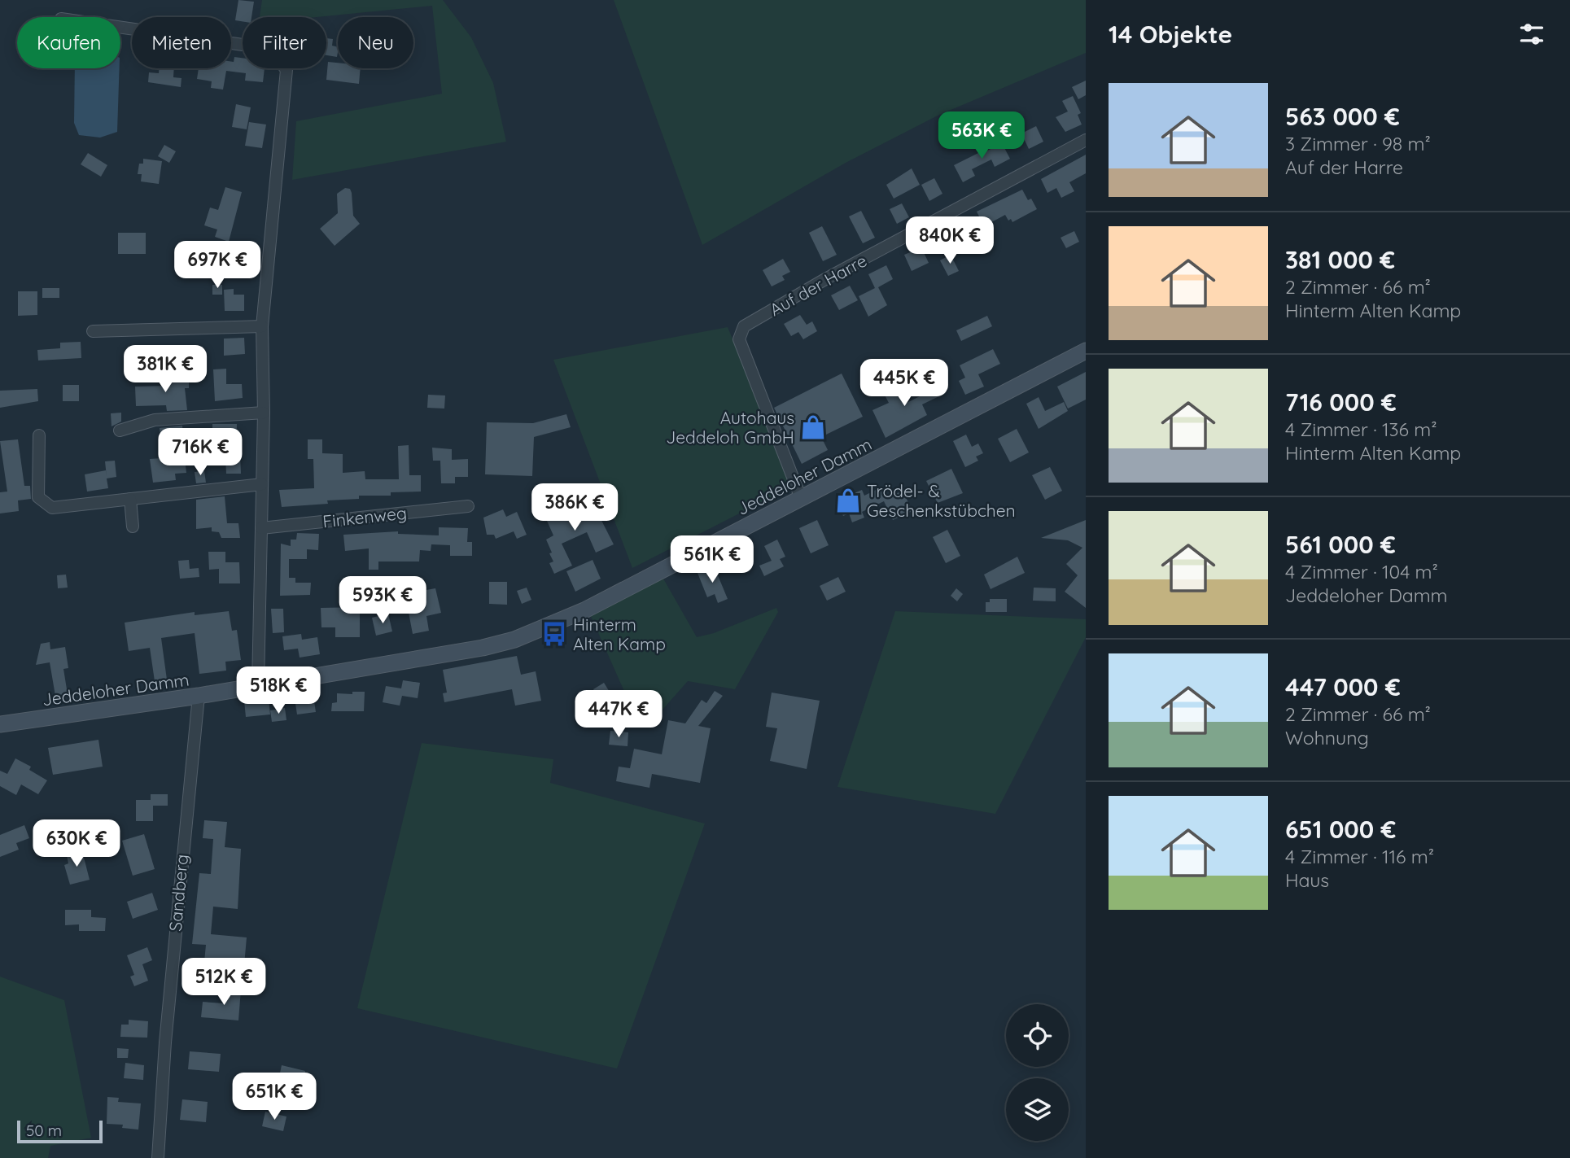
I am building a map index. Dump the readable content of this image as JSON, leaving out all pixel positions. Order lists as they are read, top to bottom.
{
  "streets": {
    "main road": ["Jeddeloher Damm"],
    "street": ["Auf der Harre", "Finkenweg", "Sandberg"]
  },
  "crossings": [
    ["Auf der Harre", "Jeddeloher Damm"],
    ["Jeddeloher Damm", "Sandberg"]
  ],
  "places": {
    "shop": ["Autohaus Jeddeloh GmbH", "Trödel- & Geschenkstübchen"],
    "bus stop": ["Hinterm Alten Kamp"]
  },
  "scale_bar": "50 m",
  "page": {
    "heading": "14 Objekte",
    "chip": [
      "Kaufen",
      "Mieten",
      "Filter",
      "Neu"
    ],
    "list": [
      {
        "name": "563 000 €",
        "note": "3 Zimmer · 98 m² · Auf der Harre"
      },
      {
        "name": "381 000 €",
        "note": "2 Zimmer · 66 m² · Hinterm Alten Kamp"
      },
      {
        "name": "716 000 €",
        "note": "4 Zimmer · 136 m² · Hinterm Alten Kamp"
      },
      {
        "name": "561 000 €",
        "note": "4 Zimmer · 104 m² · Jeddeloher Damm"
      },
      {
        "name": "447 000 €",
        "note": "2 Zimmer · 66 m² · Wohnung"
      },
      {
        "name": "651 000 €",
        "note": "4 Zimmer · 116 m² · Haus"
      }
    ],
    "price": [
      "563K €",
      "840K €",
      "697K €",
      "381K €",
      "445K €",
      "716K €",
      "386K €",
      "561K €",
      "593K €",
      "518K €",
      "447K €",
      "630K €",
      "512K €",
      "651K €"
    ],
    "scale": "50 m"
  }
}
